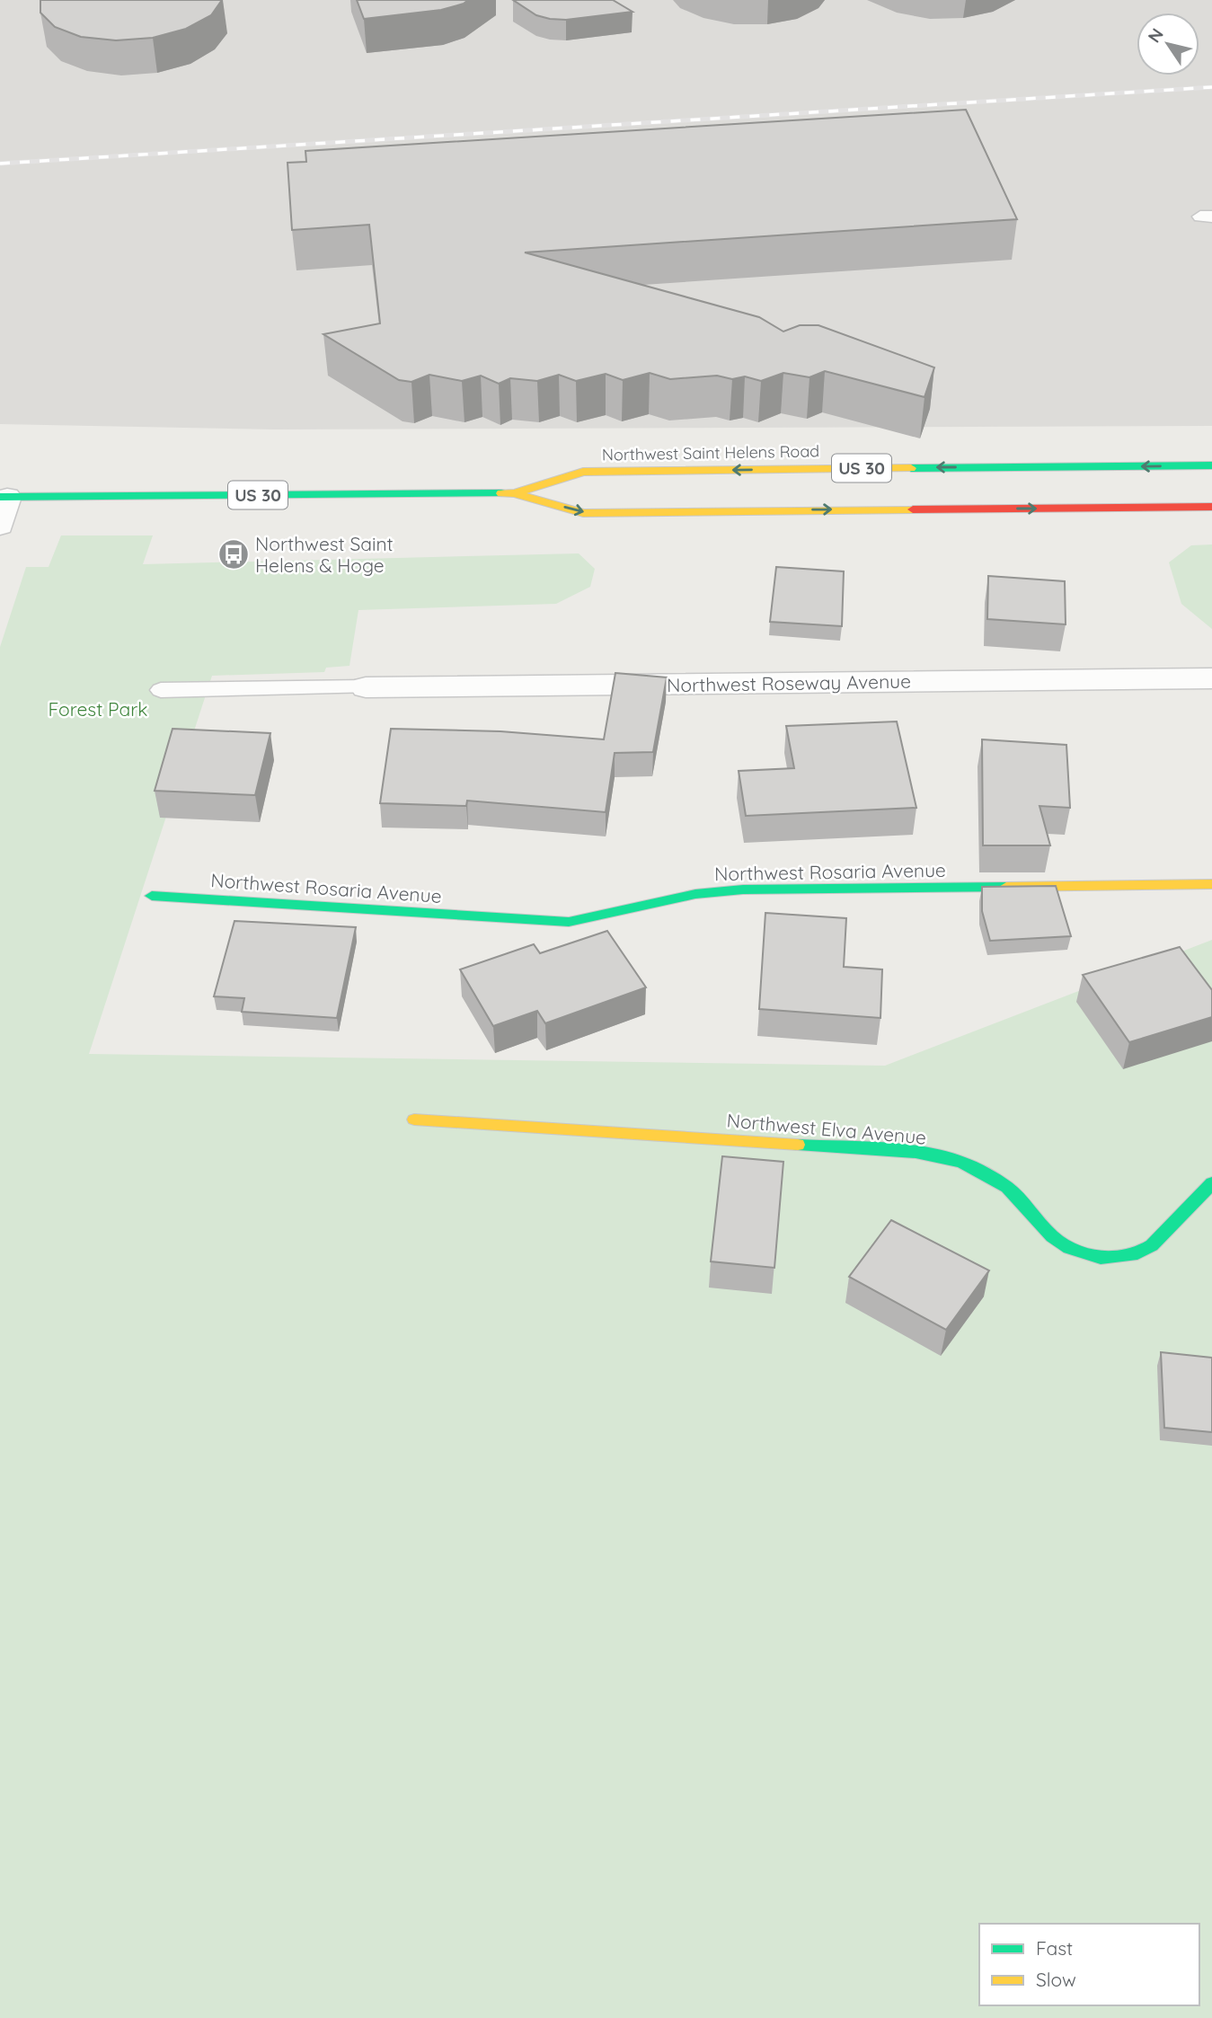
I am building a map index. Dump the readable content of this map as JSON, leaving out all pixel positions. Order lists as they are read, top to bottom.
{
  "streets": {
    "main road": [
      "Northwest Saint Helens Road",
      "US 30",
      "Northwest Rosaria Avenue",
      "Northwest Elva Avenue"
    ],
    "street": ["Northwest Roseway Avenue"]
  },
  "parks": ["Forest Park"],
  "places": {
    "bus stop": ["Northwest Saint Helens & Hoge"]
  },
  "legend": ["Fast", "Slow"],
  "north": "top left"
}
